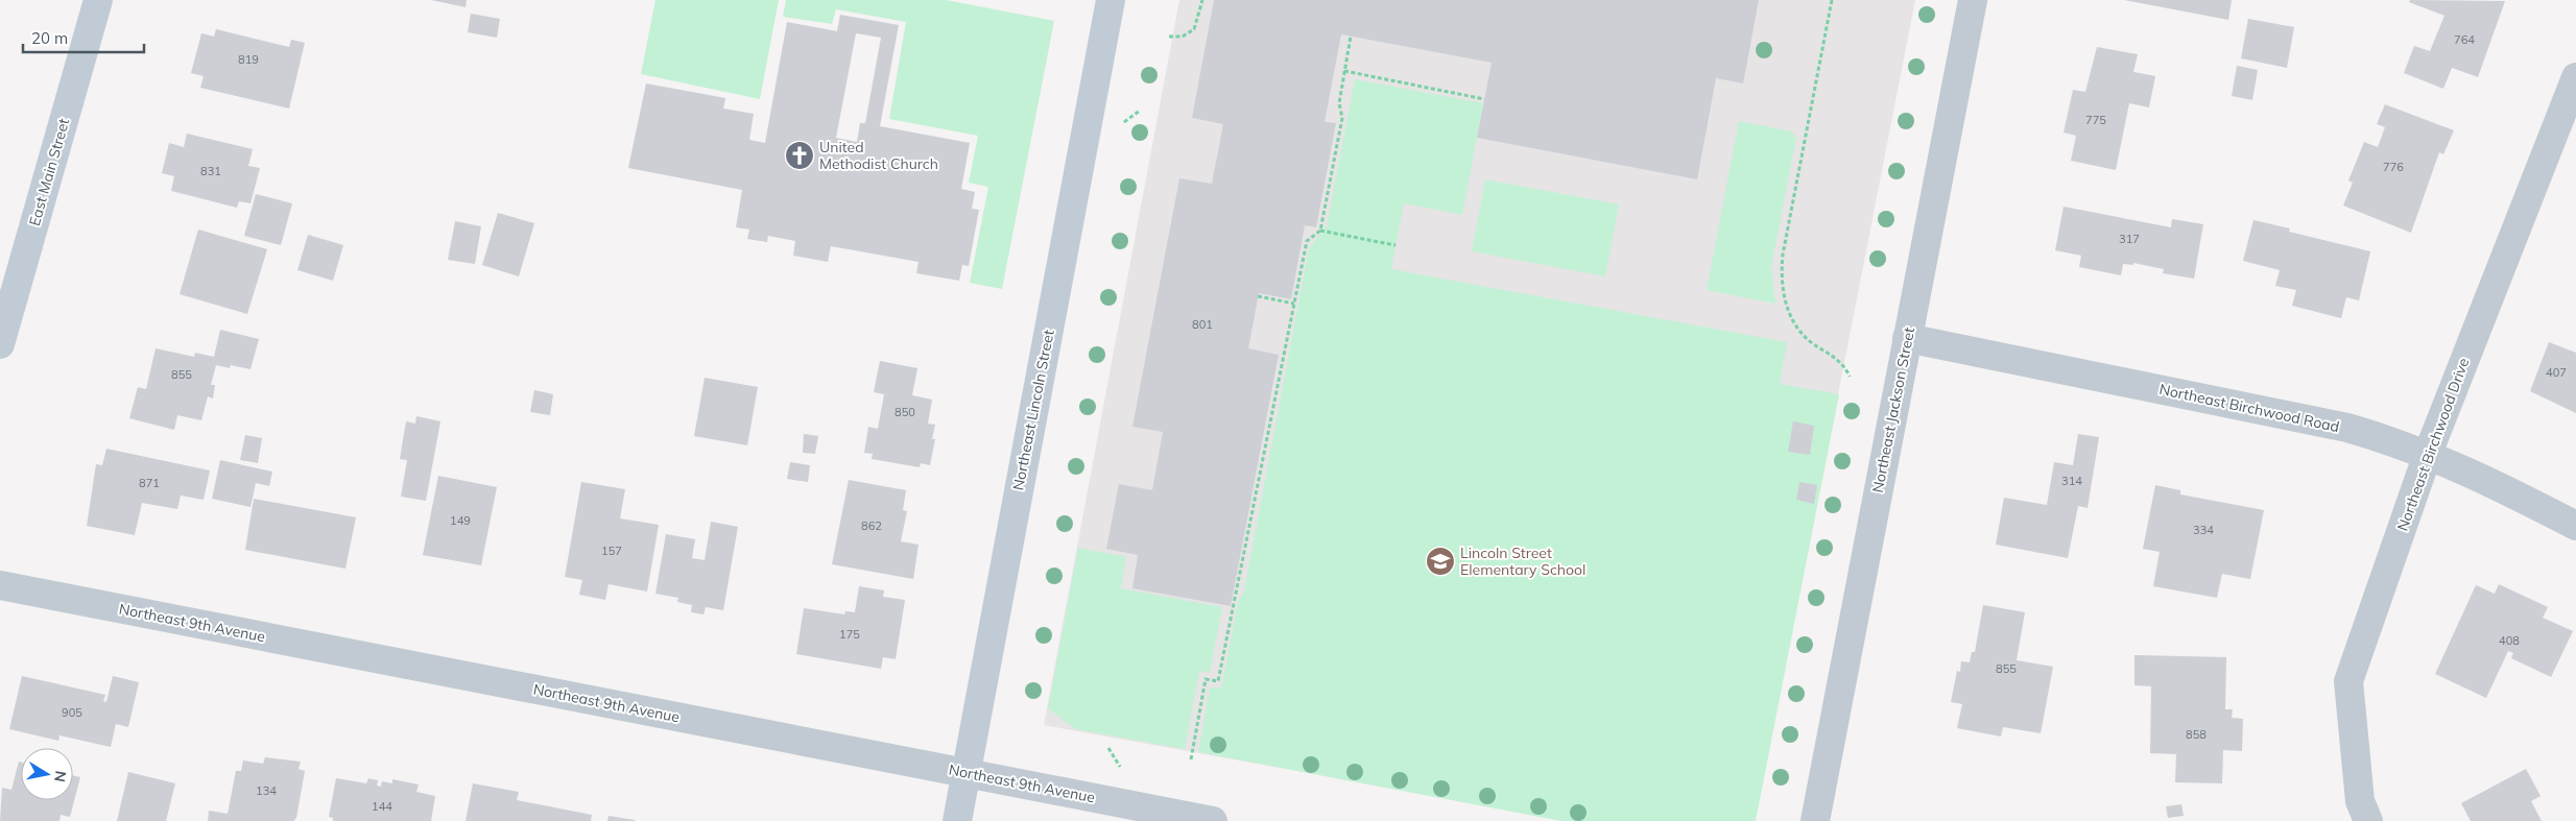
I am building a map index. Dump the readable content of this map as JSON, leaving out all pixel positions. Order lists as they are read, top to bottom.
{
  "streets": {
    "street": [
      "East Main Street",
      "Northeast Birchwood Road",
      "Northeast Lincoln Street",
      "Northeast Jackson Street",
      "Northeast Birchwood Drive",
      "Northeast 9th Avenue"
    ]
  },
  "crossings": [
    ["Northeast Birchwood Road", "Northeast Jackson Street"],
    ["Northeast Birchwood Road", "Northeast Birchwood Drive"],
    ["Northeast Lincoln Street", "Northeast 9th Avenue"]
  ],
  "places": {
    "church": ["United Methodist Church"],
    "school or university": ["Lincoln Street Elementary School"]
  },
  "house_numbers": [
    "764",
    "819",
    "775",
    "776",
    "831",
    "317",
    "801",
    "407",
    "855",
    "850",
    "314",
    "871",
    "149",
    "862",
    "334",
    "157",
    "175",
    "408",
    "855",
    "905",
    "858",
    "134",
    "144"
  ],
  "scale_bar": "20 m",
  "north": "right"
}
